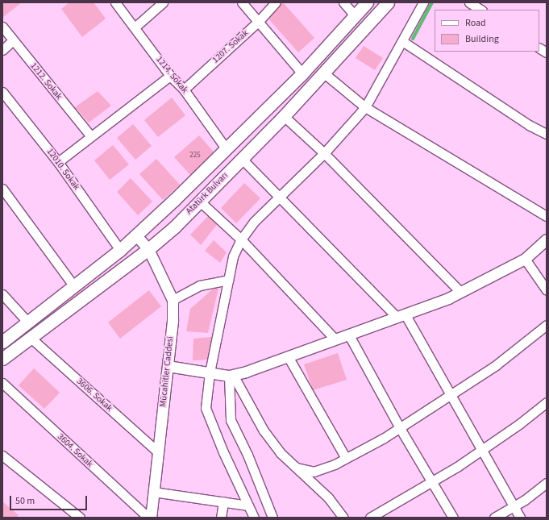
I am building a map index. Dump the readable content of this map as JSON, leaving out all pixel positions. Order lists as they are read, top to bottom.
{
  "streets": {
    "main road": ["Atatürk Bulvarı"],
    "street": [
      "1207. Sokak",
      "1214. Sokak",
      "1212. Sokak",
      "12010. Sokak",
      "Mücahitler Caddesi",
      "3606. Sokak",
      "3604. Sokak"
    ]
  },
  "crossings": [
    ["1207. Sokak", "1214. Sokak"],
    ["1214. Sokak", "Atatürk Bulvarı"],
    ["12010. Sokak", "Atatürk Bulvarı"],
    ["Atatürk Bulvarı", "Mücahitler Caddesi"],
    ["Atatürk Bulvarı", "3606. Sokak"],
    ["Mücahitler Caddesi", "3606. Sokak"],
    ["Mücahitler Caddesi", "3604. Sokak"]
  ],
  "house_numbers": ["225"],
  "legend": ["Road", "Building"],
  "scale_bar": "50 m"
}
